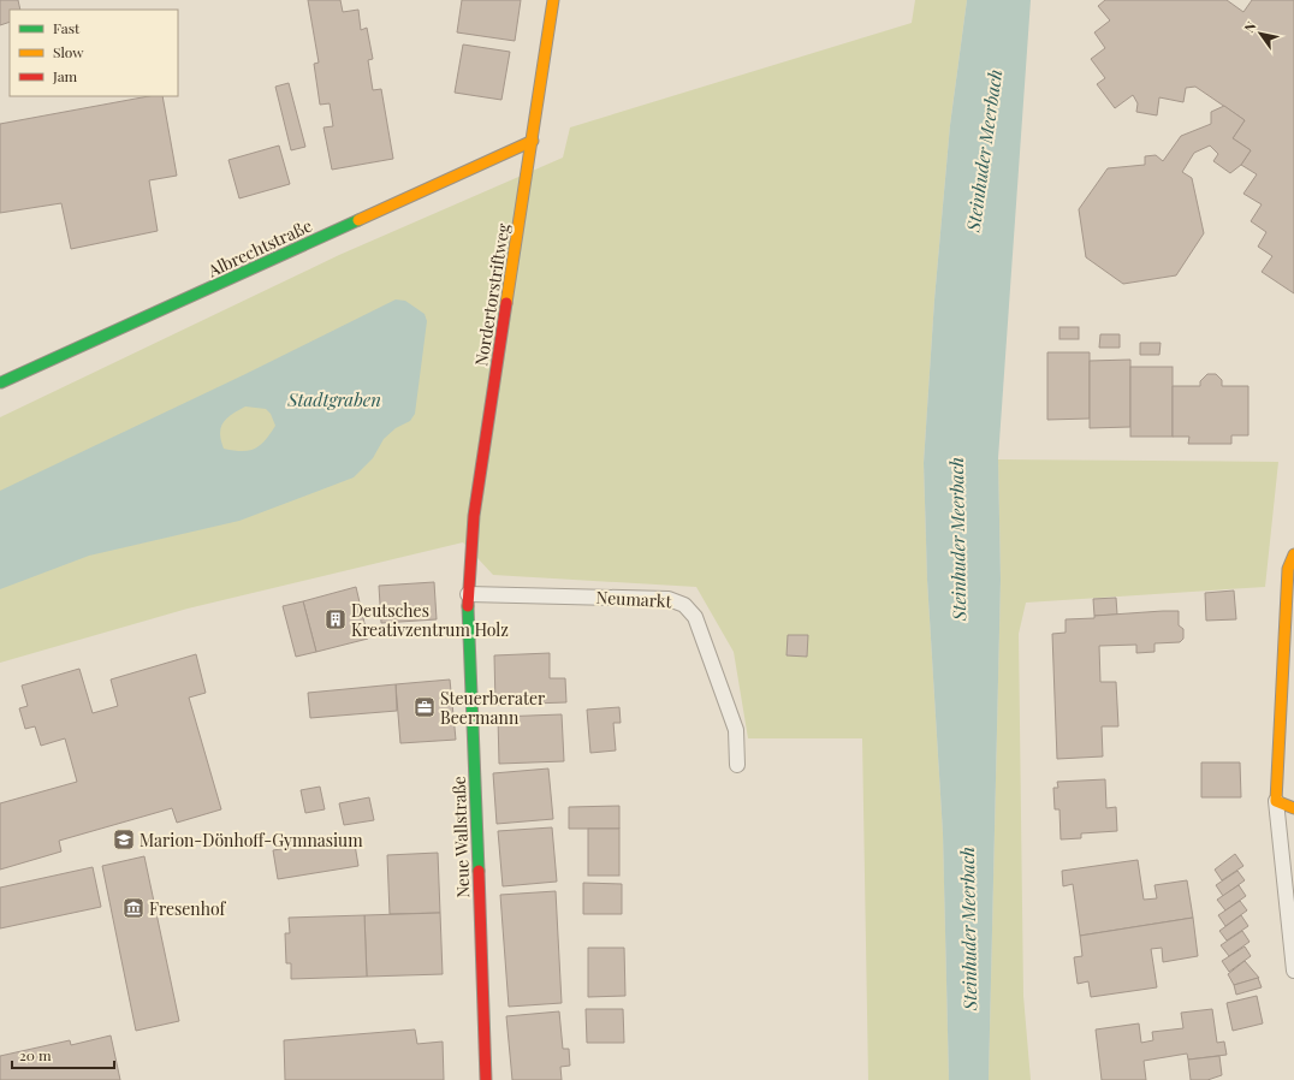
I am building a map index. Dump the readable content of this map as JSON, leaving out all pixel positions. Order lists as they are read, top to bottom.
{
  "streets": {
    "street": ["Albrechtstraße", "Nordertorstriftweg", "Neue Wallstraße"],
    "lane": ["Neumarkt"]
  },
  "crossings": [
    ["Albrechtstraße", "Nordertorstriftweg"],
    ["Nordertorstriftweg", "Neumarkt"],
    ["Nordertorstriftweg", "Neue Wallstraße"],
    ["Neumarkt", "Neue Wallstraße"]
  ],
  "water": ["Steinhuder Meerbach", "Stadtgraben"],
  "places": {
    "building": ["Deutsches Kreativzentrum Holz"],
    "office": ["Steuerberater Beermann"],
    "school or university": ["Marion-Dönhoff-Gymnasium"],
    "museum": ["Fresenhof"]
  },
  "legend": ["Fast", "Slow", "Jam"],
  "scale_bar": "20 m",
  "north": "top left"
}
